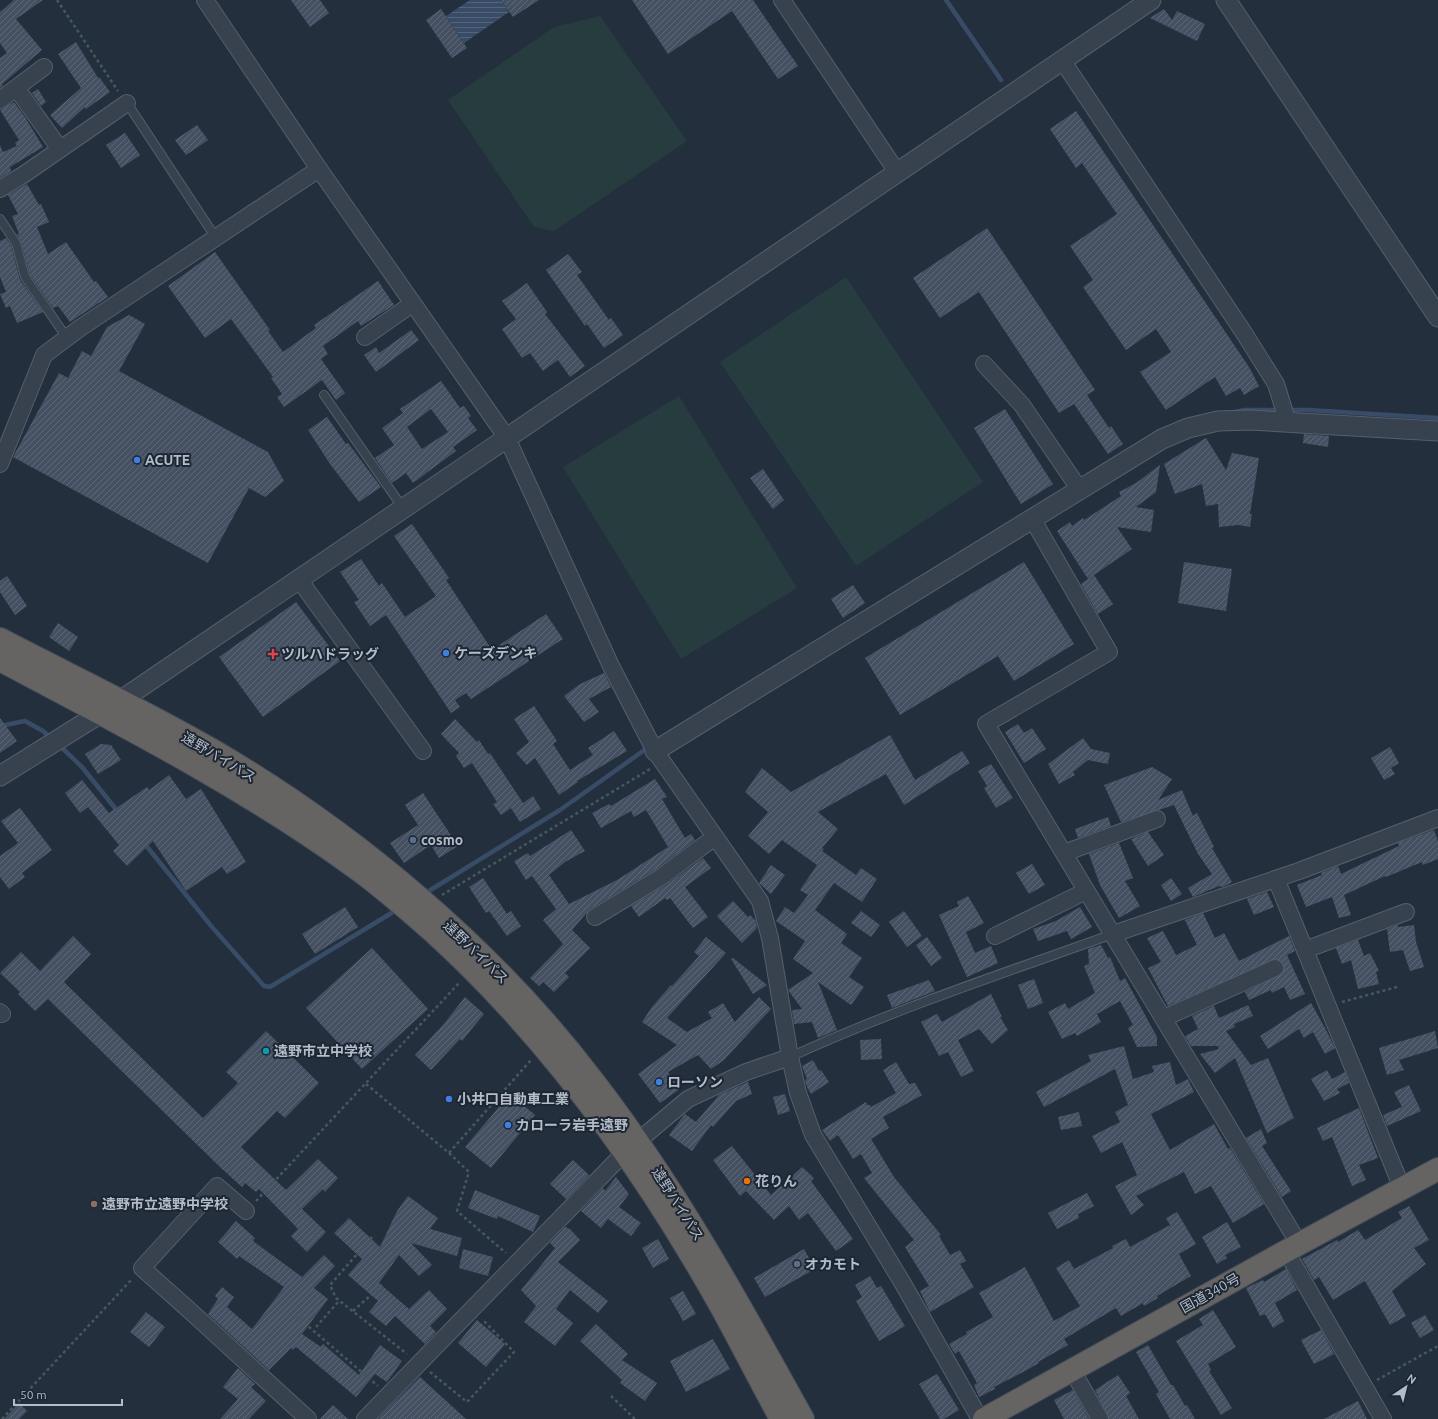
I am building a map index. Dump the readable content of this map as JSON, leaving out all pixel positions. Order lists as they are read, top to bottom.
{
  "streets": {
    "highway": ["遠野バイパス", "国道340号"]
  },
  "places": {
    "other": [
      "ACUTE",
      "ケーズデンキ",
      "cosmo",
      "遠野市立中学校",
      "ローソン",
      "小井口自動車工業",
      "カローラ岩手遠野",
      "花りん",
      "遠野市立遠野中学校",
      "オカモト"
    ],
    "health": ["ツルハドラッグ"]
  },
  "scale_bar": "50 m",
  "north": "top right"
}
